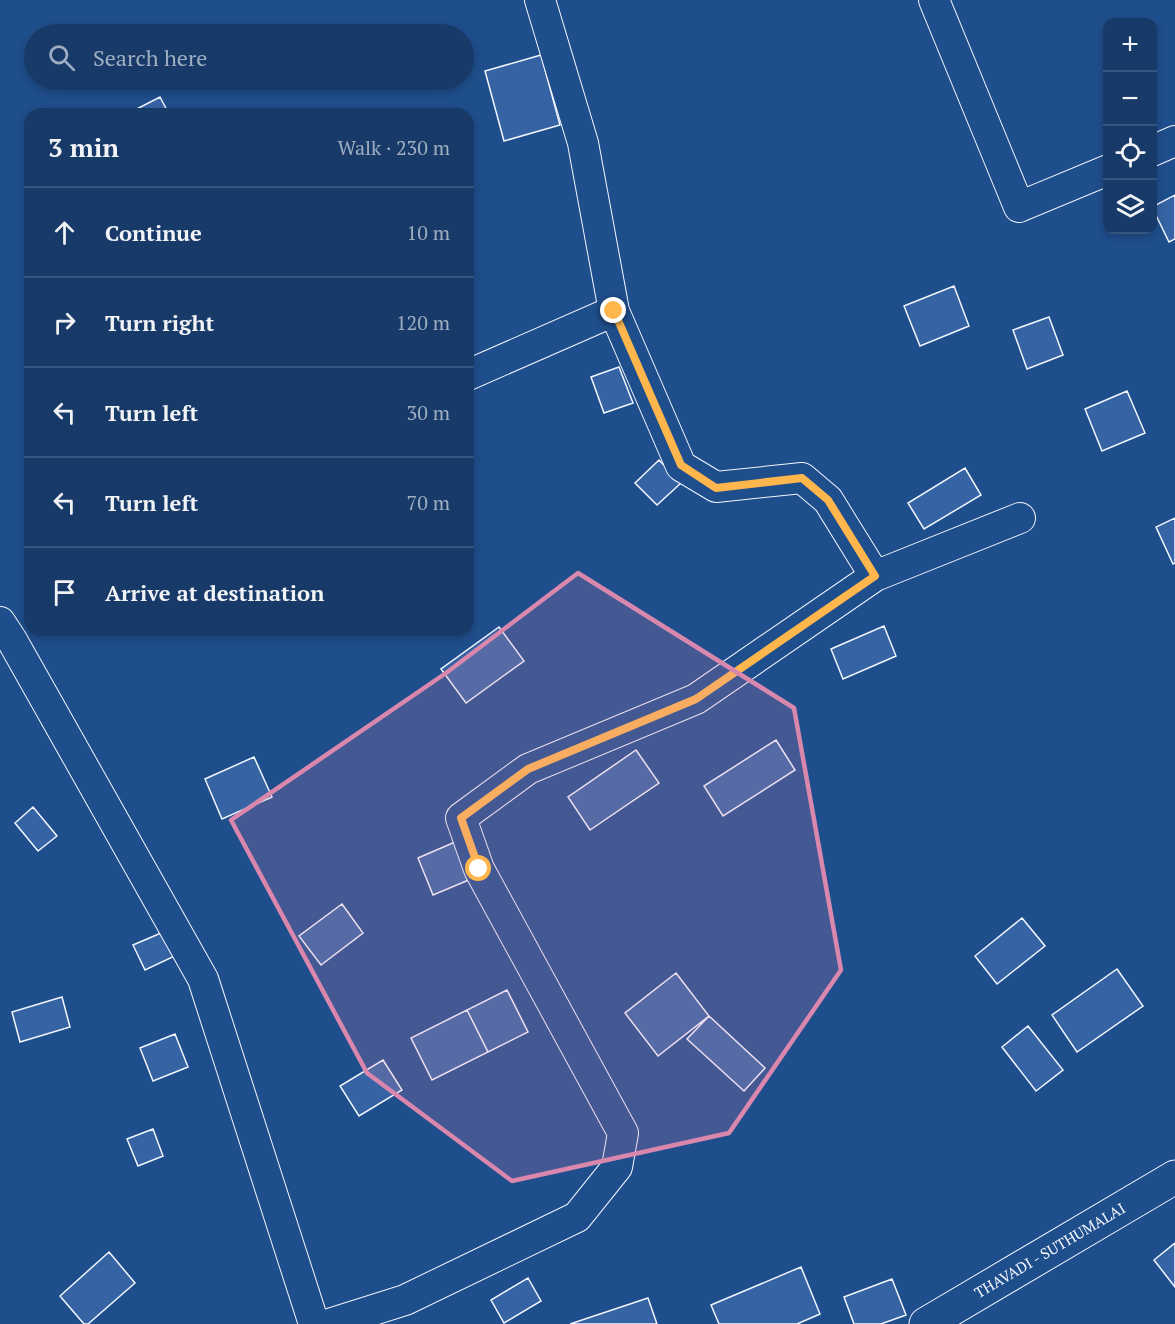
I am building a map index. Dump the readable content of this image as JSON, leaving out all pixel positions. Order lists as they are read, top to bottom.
{
  "streets": {
    "main road": ["THAVADI - SUTHUMALAI"]
  },
  "page": {
    "map_buttons": ["+", "−"],
    "search": "Search here",
    "heading": ["3 min", "Walk · 230 m"],
    "list": [
      ["Continue", "10 m"],
      ["Turn right", "120 m"],
      ["Turn left", "30 m"],
      ["Turn left", "70 m"],
      "Arrive at destination"
    ]
  }
}
